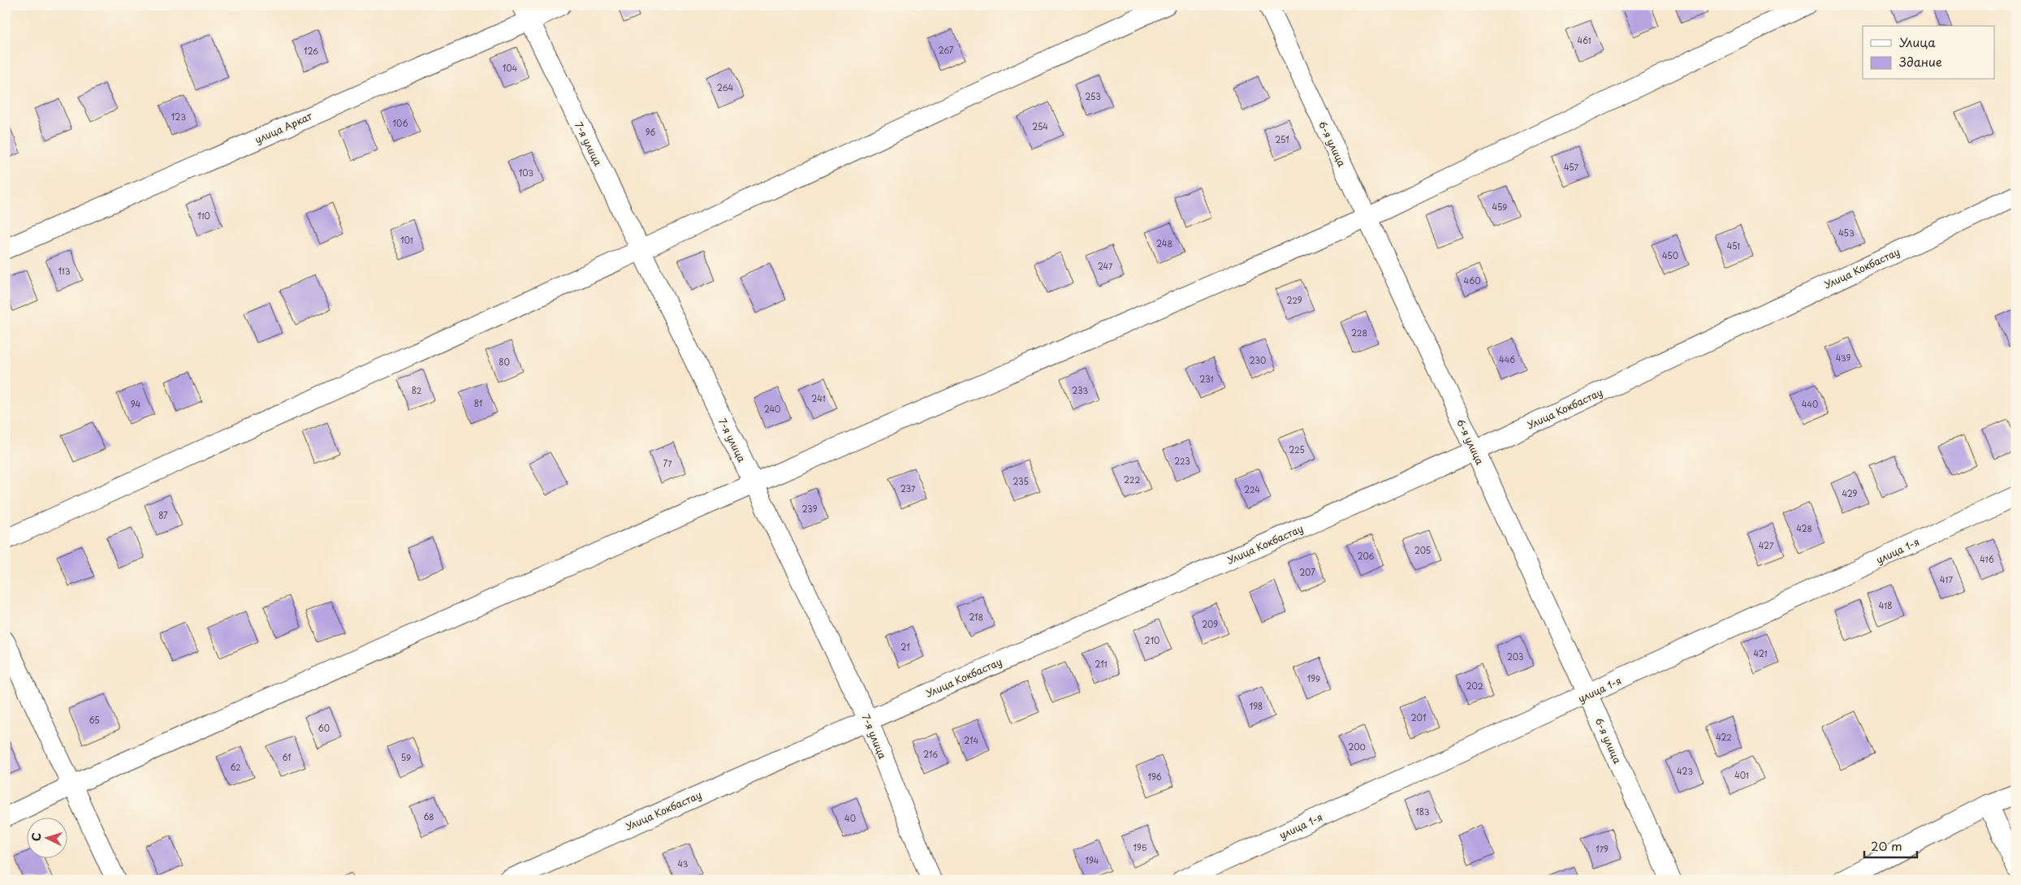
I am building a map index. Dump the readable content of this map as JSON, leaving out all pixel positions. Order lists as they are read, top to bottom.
{
  "streets": {
    "street": [
      "улица Аркат",
      "7-я улица",
      "6-я улица",
      "Улица Кокбастау",
      "улица 1-я"
    ]
  },
  "crossings": [
    ["улица Аркат", "7-я улица"],
    ["7-я улица", "Улица Кокбастау"],
    ["6-я улица", "Улица Кокбастау"],
    ["6-я улица", "улица 1-я"]
  ],
  "house_numbers": [
    "461",
    "267",
    "126",
    "104",
    "264",
    "253",
    "123",
    "106",
    "254",
    "96",
    "251",
    "457",
    "103",
    "459",
    "110",
    "453",
    "101",
    "248",
    "451",
    "450",
    "247",
    "113",
    "460",
    "229",
    "228",
    "439",
    "446",
    "230",
    "80",
    "231",
    "82",
    "233",
    "241",
    "81",
    "94",
    "440",
    "240",
    "225",
    "223",
    "77",
    "222",
    "235",
    "237",
    "224",
    "429",
    "239",
    "87",
    "428",
    "427",
    "205",
    "206",
    "416",
    "207",
    "417",
    "418",
    "218",
    "209",
    "210",
    "21",
    "421",
    "203",
    "211",
    "199",
    "202",
    "198",
    "201",
    "65",
    "60",
    "422",
    "214",
    "200",
    "216",
    "61",
    "59",
    "62",
    "423",
    "401",
    "196",
    "183",
    "68",
    "40",
    "195",
    "179",
    "194",
    "43"
  ],
  "legend": ["Улица", "Здание"],
  "scale_bar": "20 m",
  "north": "left"
}
